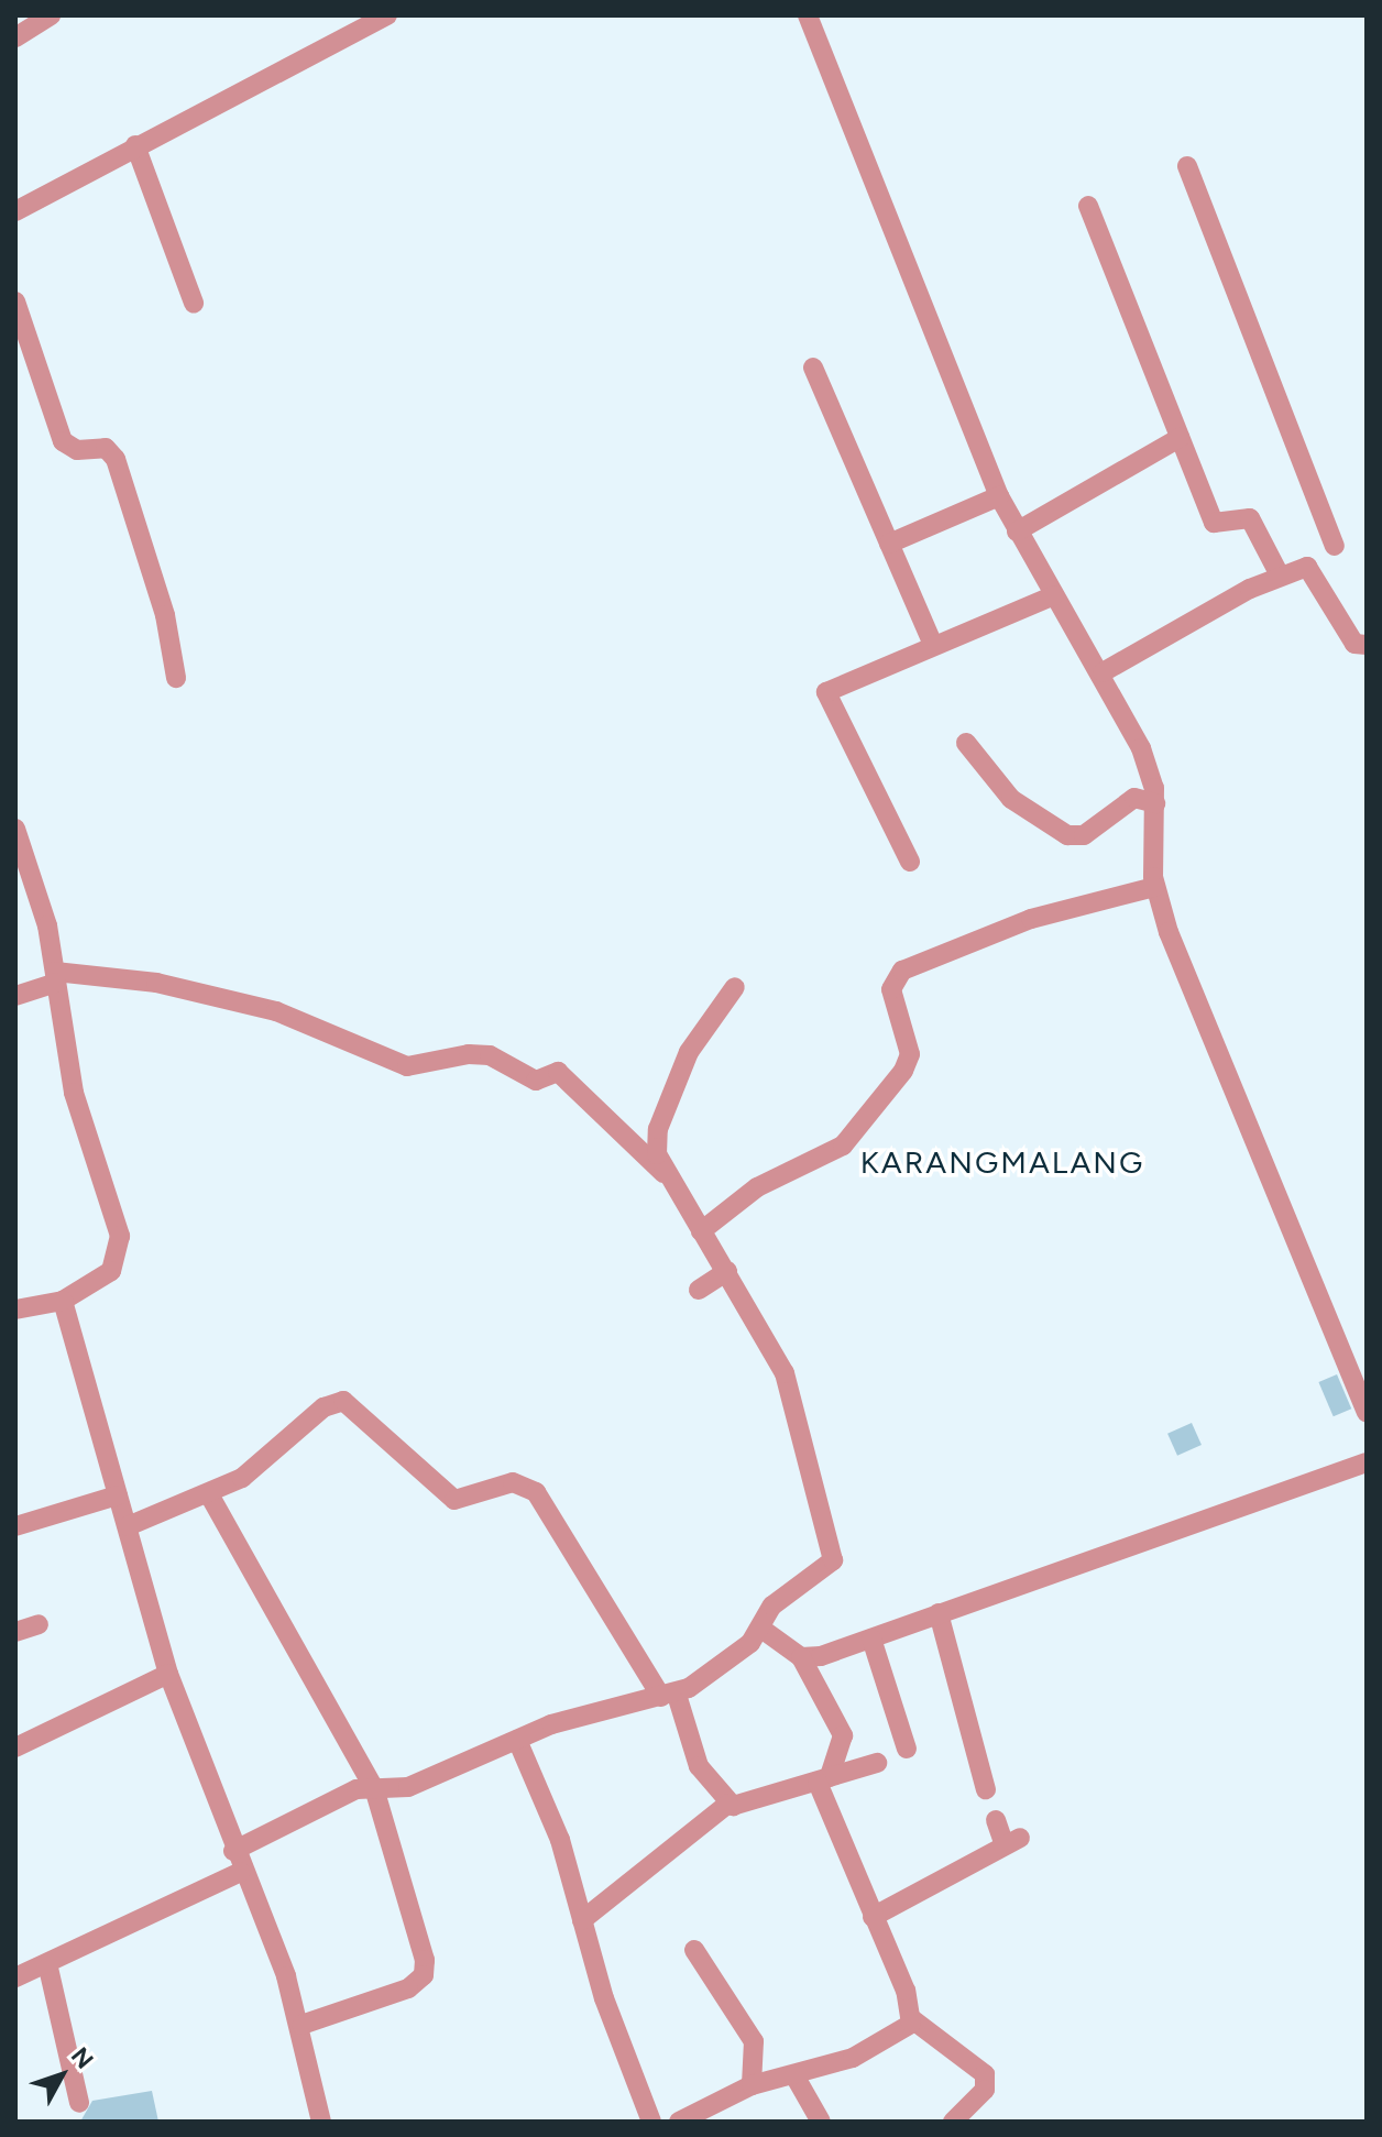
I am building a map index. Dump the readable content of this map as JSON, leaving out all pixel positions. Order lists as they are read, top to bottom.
{
  "districts": ["KARANGMALANG"],
  "north": "top right"
}
